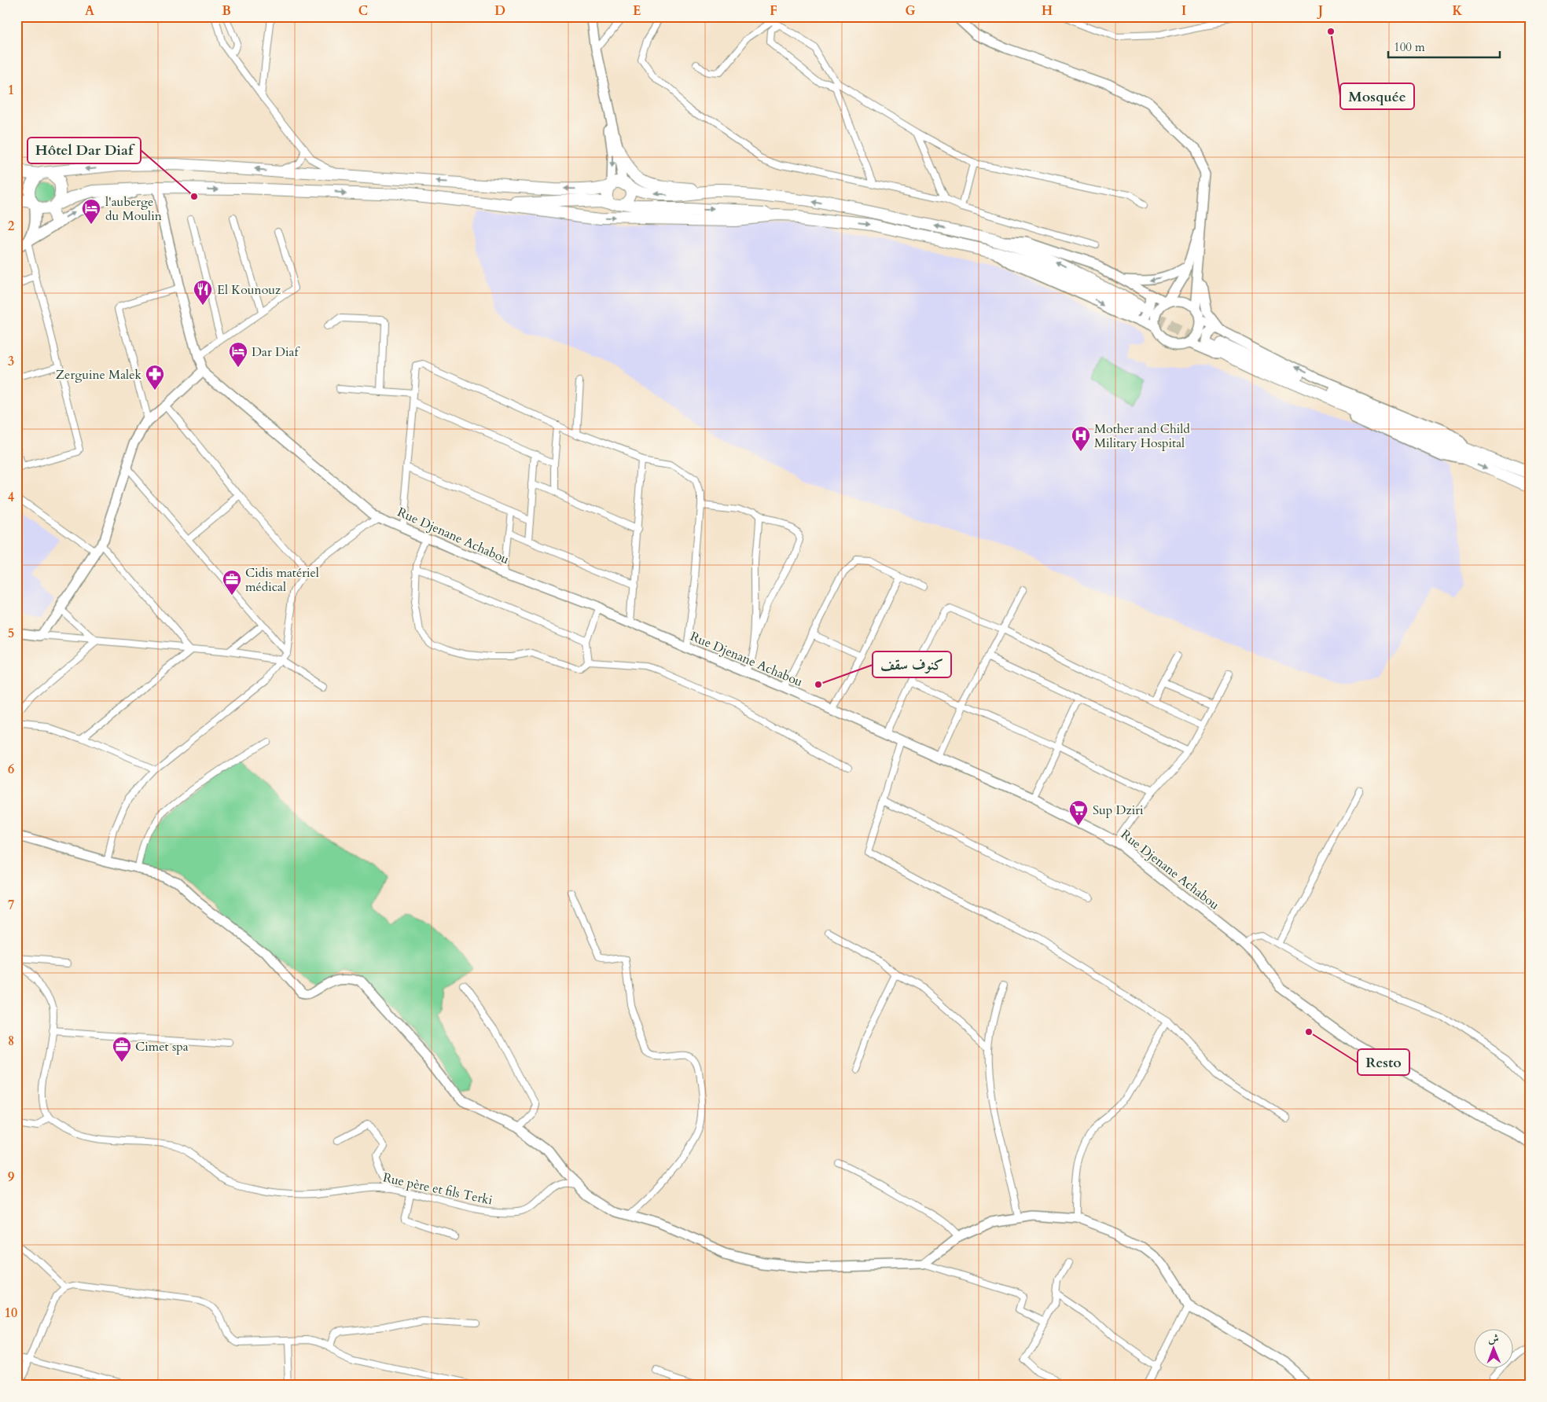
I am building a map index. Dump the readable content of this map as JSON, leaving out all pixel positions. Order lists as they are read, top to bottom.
{
  "streets": {
    "street": ["Rue Djenane Achabou", "Rue père et fils Terki"]
  },
  "places": {
    "other": [
      "Mosquée",
      "Hôtel Dar Diaf",
      "كنوف سقف",
      "Resto"
    ],
    "hotel": ["l'auberge du Moulin", "Dar Diaf"],
    "restaurant": ["El Kounouz"],
    "pharmacy": ["Zerguine Malek"],
    "hospital": ["Mother and Child Military Hospital"],
    "office": ["Cidis matériel médical", "Cimet spa"],
    "supermarket": ["Sup Dziri"]
  },
  "scale_bar": "100 m",
  "north": "top",
  "grid": {
    "columns": [
      "A",
      "B",
      "C",
      "D",
      "E",
      "F",
      "G",
      "H",
      "I",
      "J",
      "K"
    ],
    "rows": [
      "1",
      "2",
      "3",
      "4",
      "5",
      "6",
      "7",
      "8",
      "9",
      "10"
    ]
  }
}
